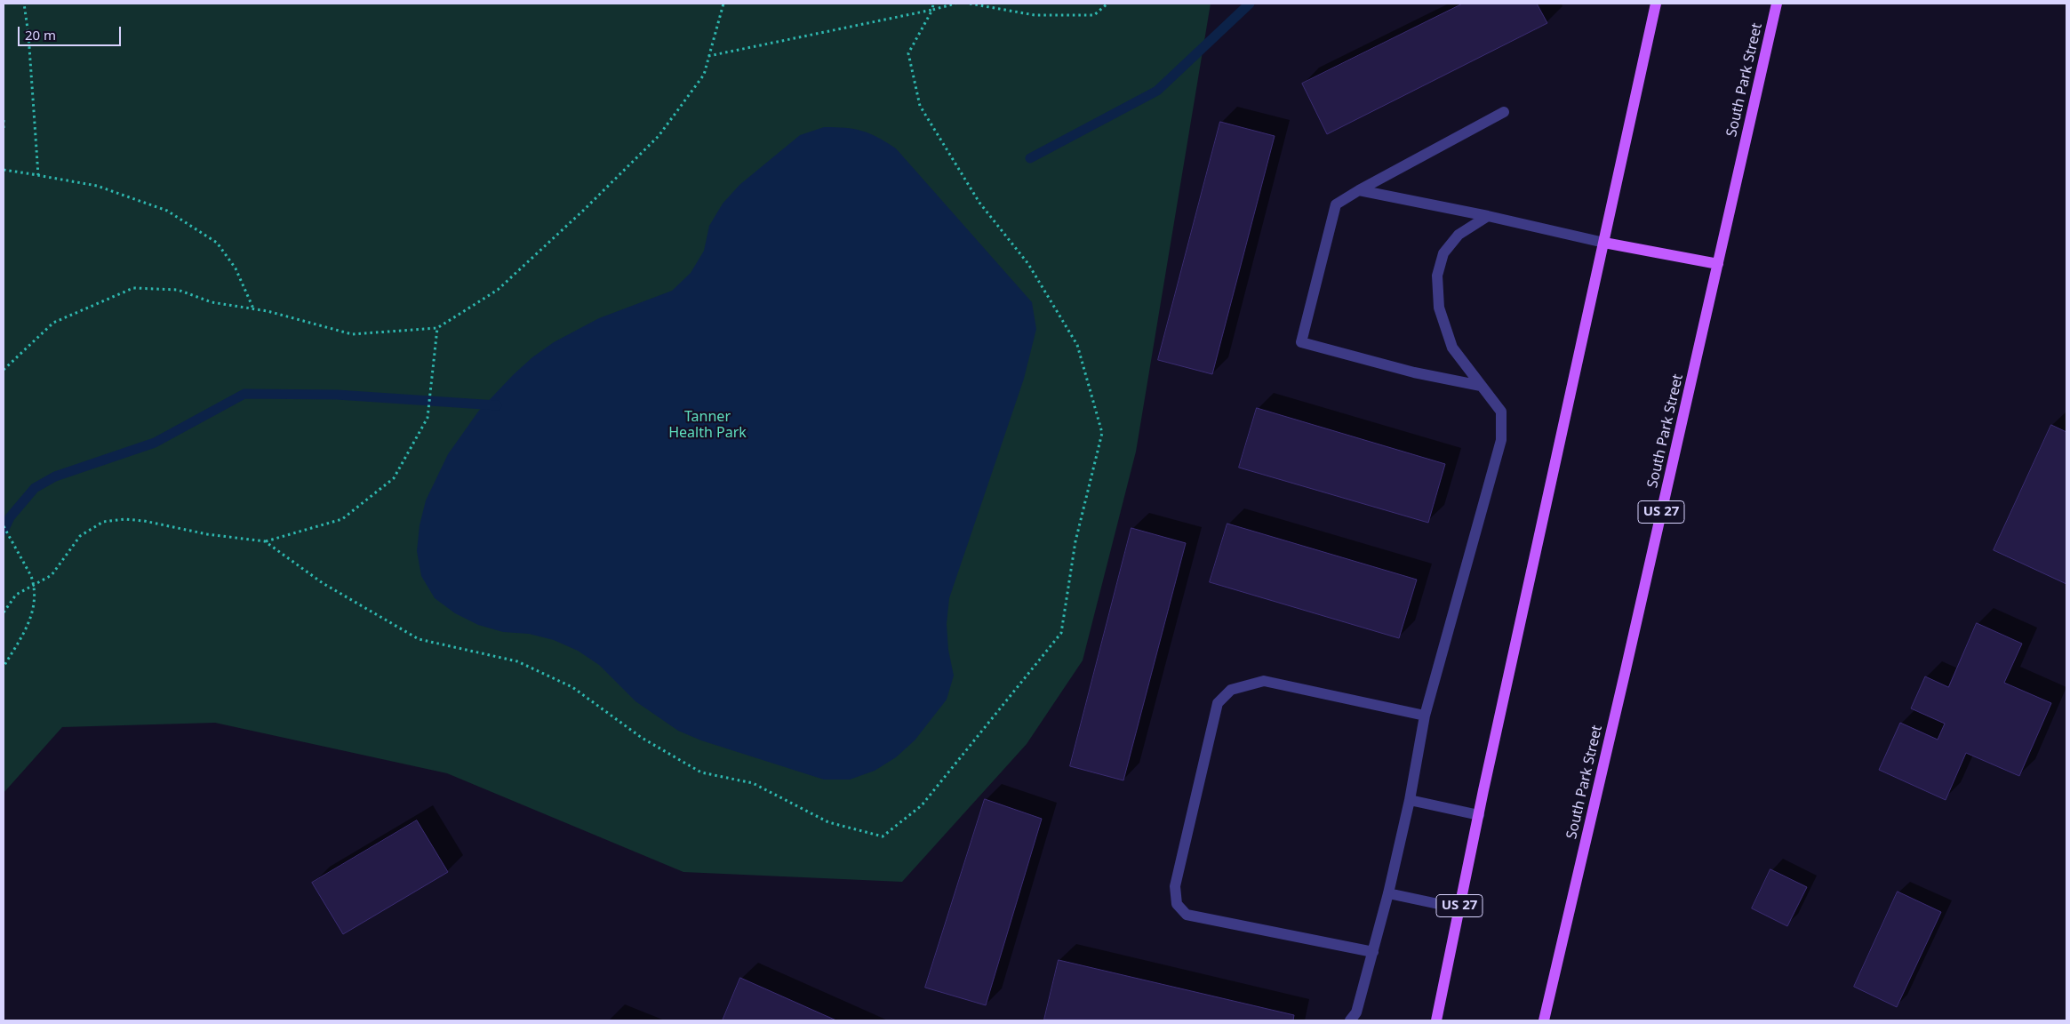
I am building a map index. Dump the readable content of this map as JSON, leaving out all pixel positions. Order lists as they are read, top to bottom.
{
  "streets": {
    "main road": ["South Park Street", "US 27"]
  },
  "parks": ["Tanner Health Park"],
  "scale_bar": "20 m"
}
